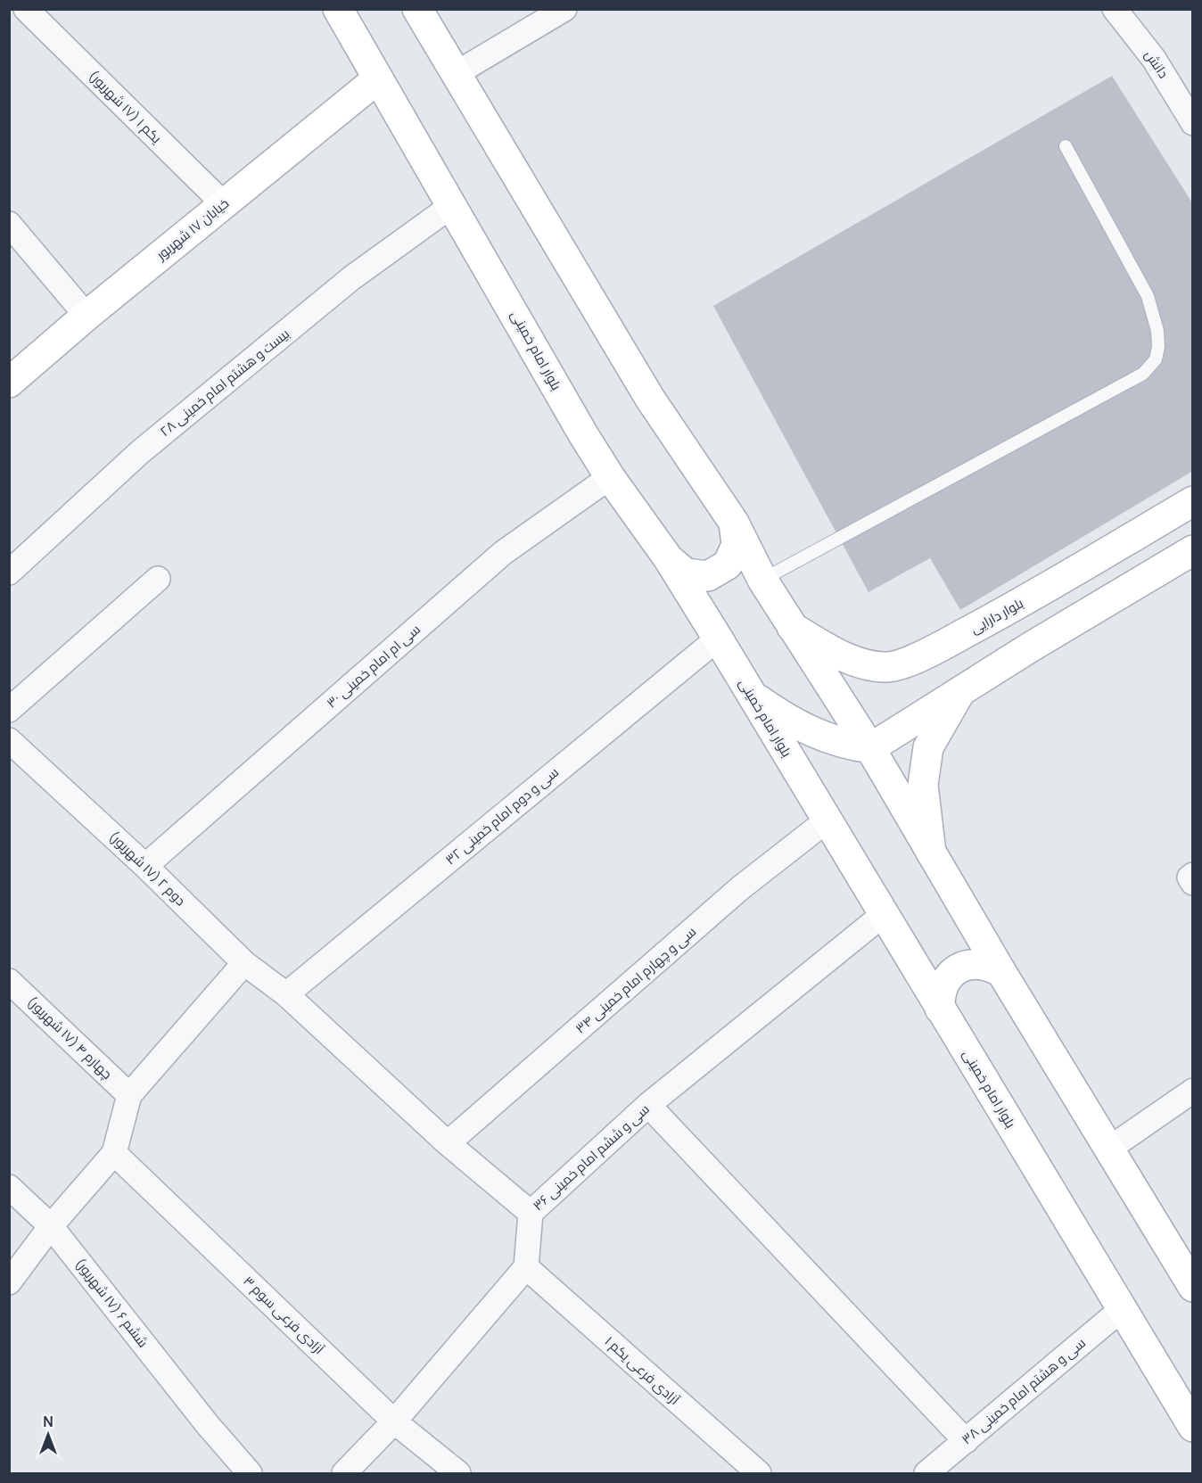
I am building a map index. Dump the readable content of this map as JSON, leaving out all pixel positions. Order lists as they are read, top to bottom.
{
  "streets": {
    "main road": ["خیابان ۱۷ شهریور", "بلوار امام خمینی", "بلوار دارایی"],
    "street": [
      "دانش",
      "یکم ۱ (۱۷ شهریور)",
      "بیست و هشتم امام خمینی ۲۸",
      "سی ام امام خمینی ۳۰",
      "سی و دوم امام خمینی ۳۲",
      "دوم ۲ (۱۷ شهریور)",
      "سی و چهارم امام خمینی ۳۴",
      "چهارم ۴ (۱۷ شهریور)",
      "سی و ششم امام خمینی ۳۶",
      "ششم ۶ (۱۷ شهریور)",
      "آزادی فرعی سوم ۳",
      "آزادی فرعی یکم ۱",
      "سی و هشتم امام خمینی ۳۸"
    ]
  },
  "crossings": [
    ["یکم ۱ (۱۷ شهریور)", "خیابان ۱۷ شهریور"],
    ["خیابان ۱۷ شهریور", "بلوار امام خمینی"],
    ["بلوار امام خمینی", "بیست و هشتم امام خمینی ۲۸"],
    ["بلوار امام خمینی", "سی ام امام خمینی ۳۰"],
    ["بلوار امام خمینی", "سی و دوم امام خمینی ۳۲"],
    ["بلوار امام خمینی", "سی و چهارم امام خمینی ۳۴"],
    ["بلوار امام خمینی", "سی و ششم امام خمینی ۳۶"],
    ["بلوار امام خمینی", "سی و هشتم امام خمینی ۳۸"],
    ["سی ام امام خمینی ۳۰", "دوم ۲ (۱۷ شهریور)"],
    ["سی و دوم امام خمینی ۳۲", "دوم ۲ (۱۷ شهریور)"],
    ["دوم ۲ (۱۷ شهریور)", "سی و چهارم امام خمینی ۳۴"],
    ["دوم ۲ (۱۷ شهریور)", "سی و ششم امام خمینی ۳۶"],
    ["سی و ششم امام خمینی ۳۶", "آزادی فرعی یکم ۱"]
  ],
  "north": "top"
}
